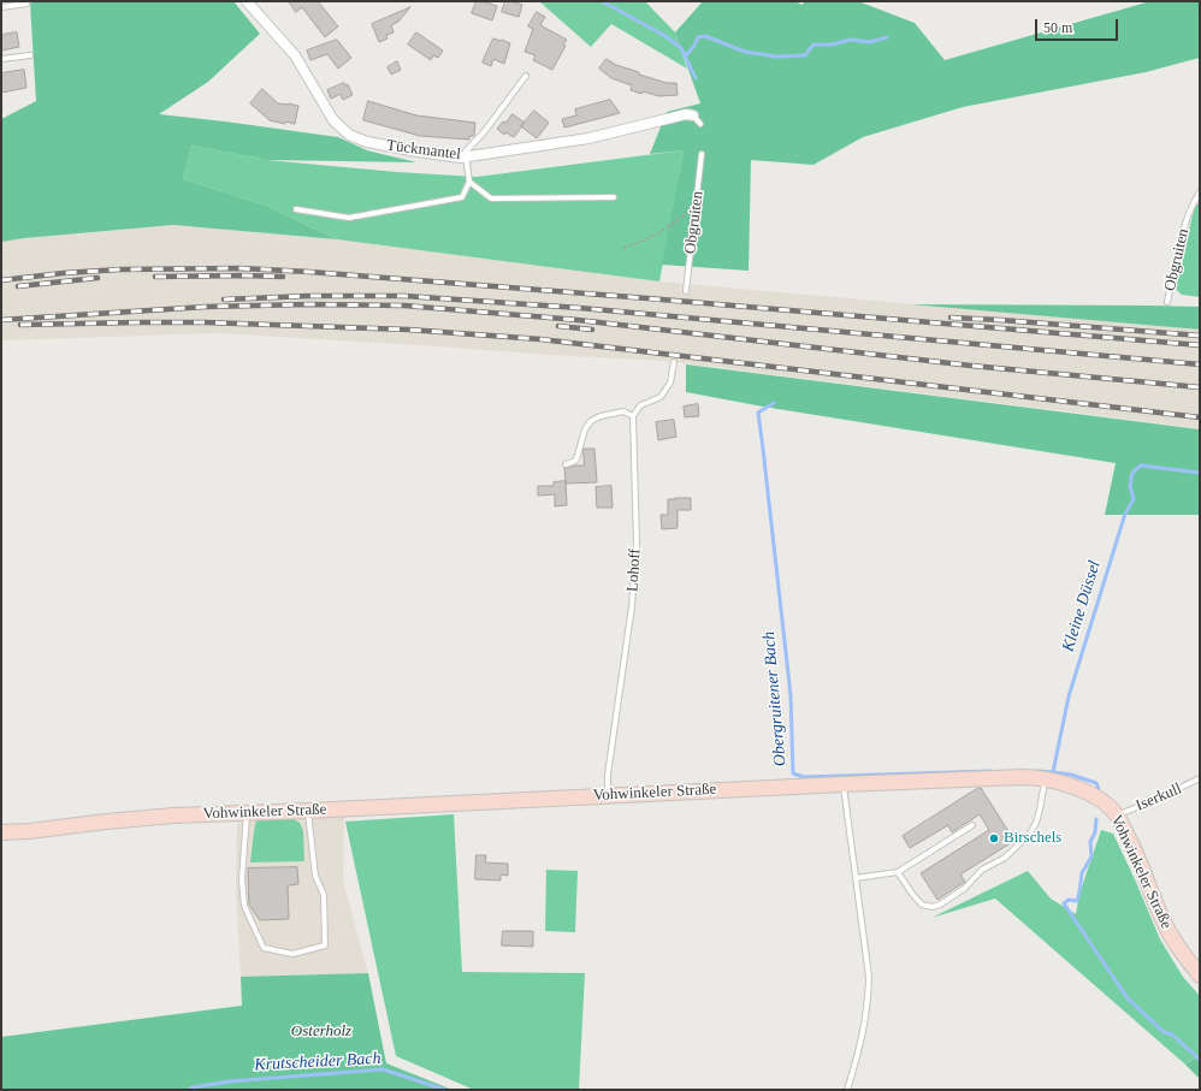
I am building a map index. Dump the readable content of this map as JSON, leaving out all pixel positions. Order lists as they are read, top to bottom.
{
  "streets": {
    "street": ["Tückmantel", "Vohwinkeler Straße"],
    "lane": ["Obgruiten", "Lohoff", "Iserkull"]
  },
  "crossings": [
    ["Lohoff", "Vohwinkeler Straße"],
    ["Vohwinkeler Straße", "Iserkull"]
  ],
  "water": ["Kleine Düssel", "Obergruitener Bach", "Krutscheider Bach"],
  "parks": ["Osterholz"],
  "places": ["Birschels"],
  "scale_bar": "50 m"
}
